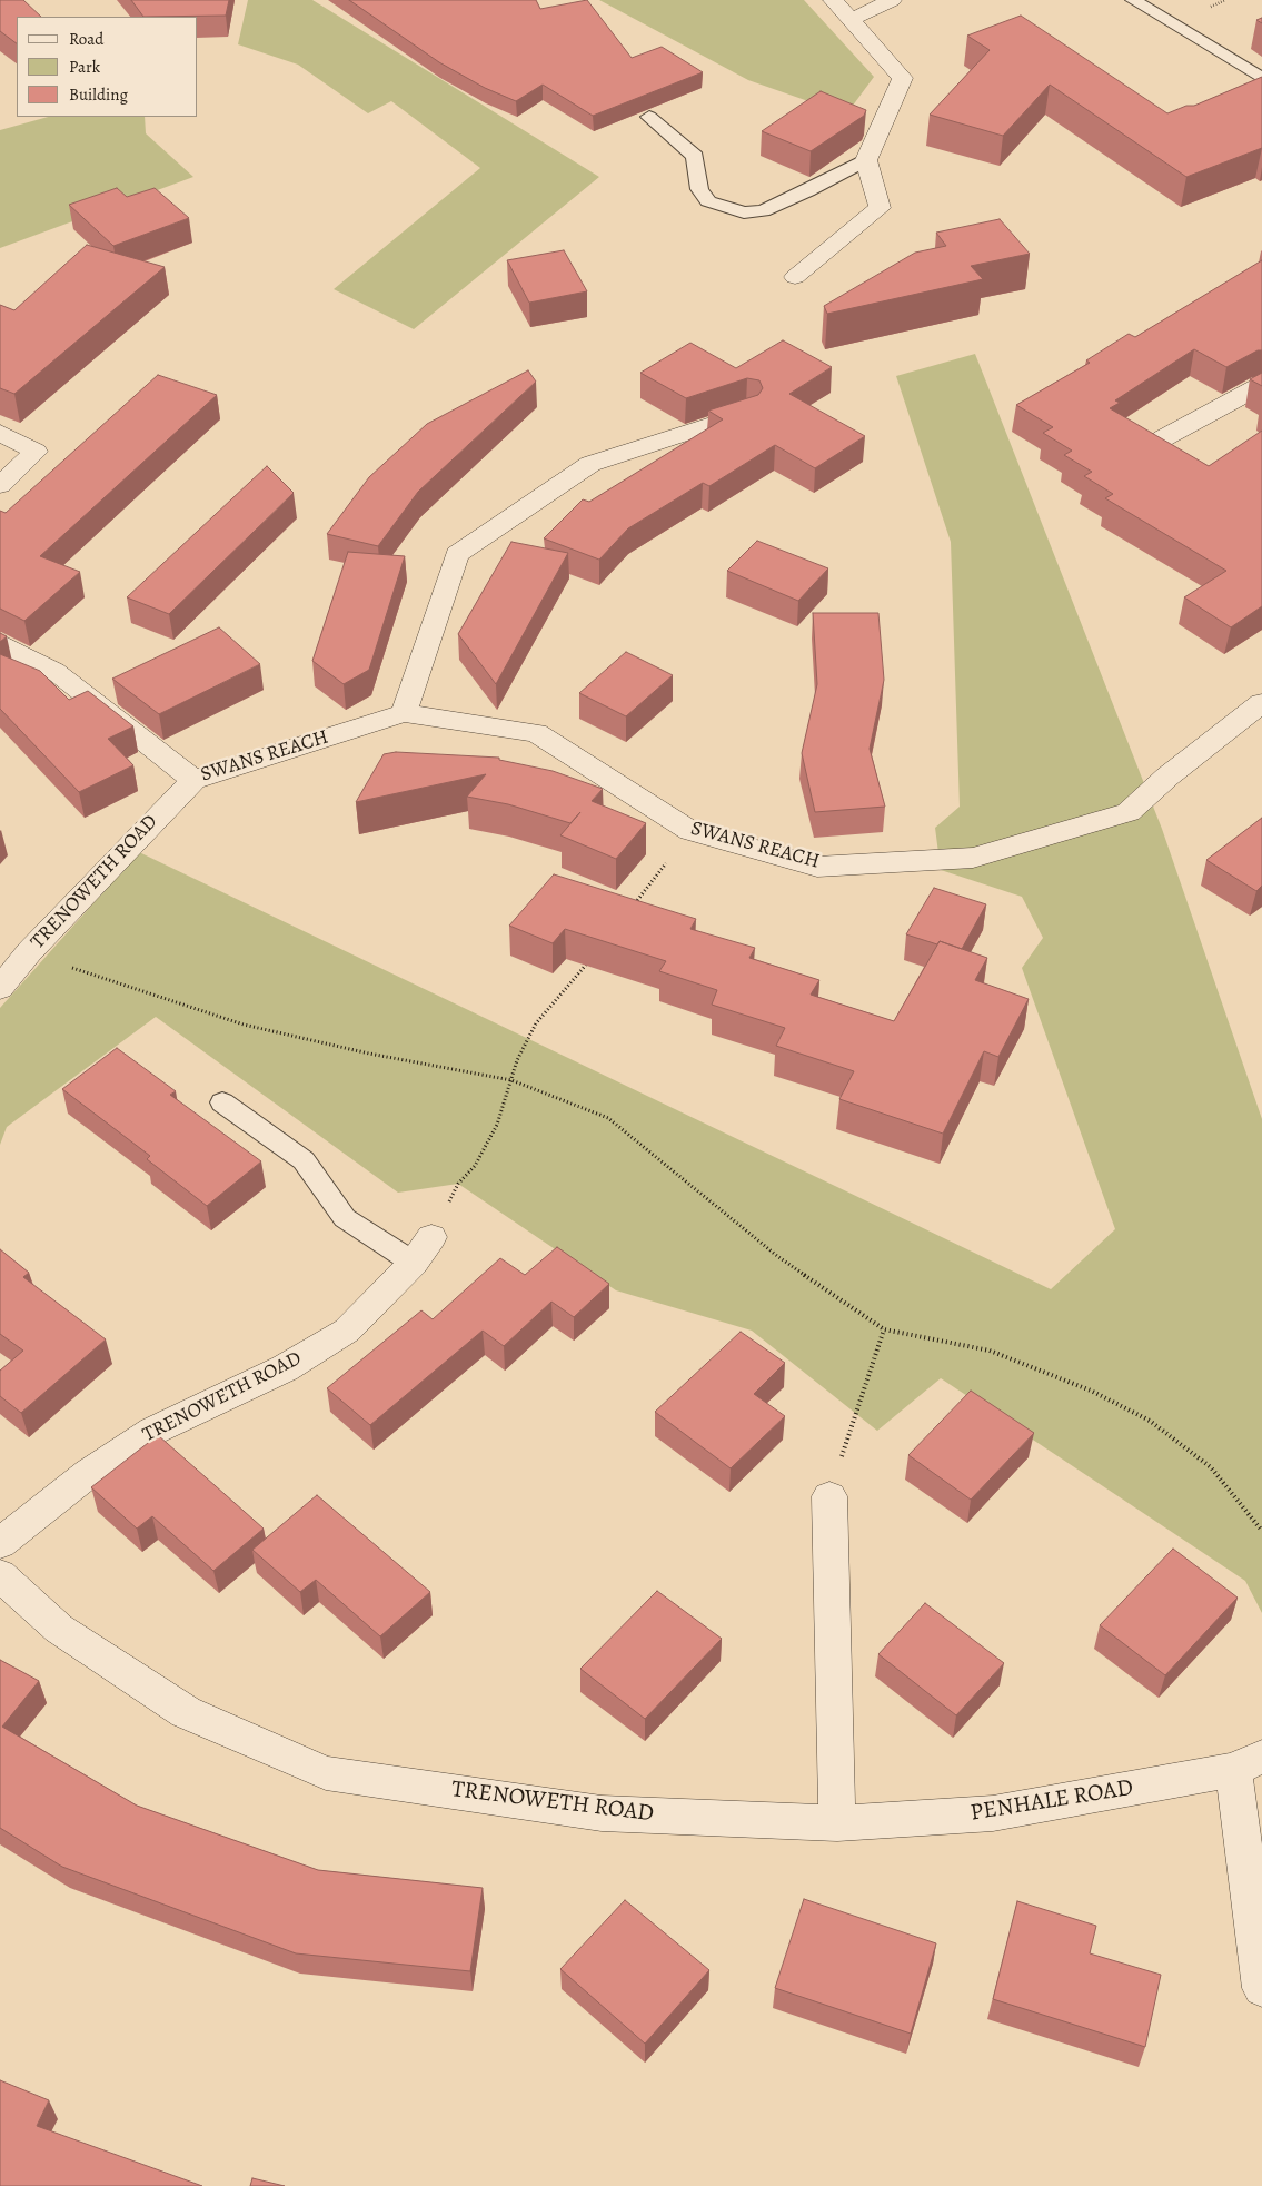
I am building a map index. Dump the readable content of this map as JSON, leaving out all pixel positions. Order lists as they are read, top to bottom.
{
  "streets": {
    "street": ["SWANS REACH", "TRENOWETH ROAD", "PENHALE ROAD"]
  },
  "crossings": [
    ["SWANS REACH", "TRENOWETH ROAD"],
    ["TRENOWETH ROAD", "PENHALE ROAD"]
  ],
  "legend": ["Road", "Park", "Building"]
}
